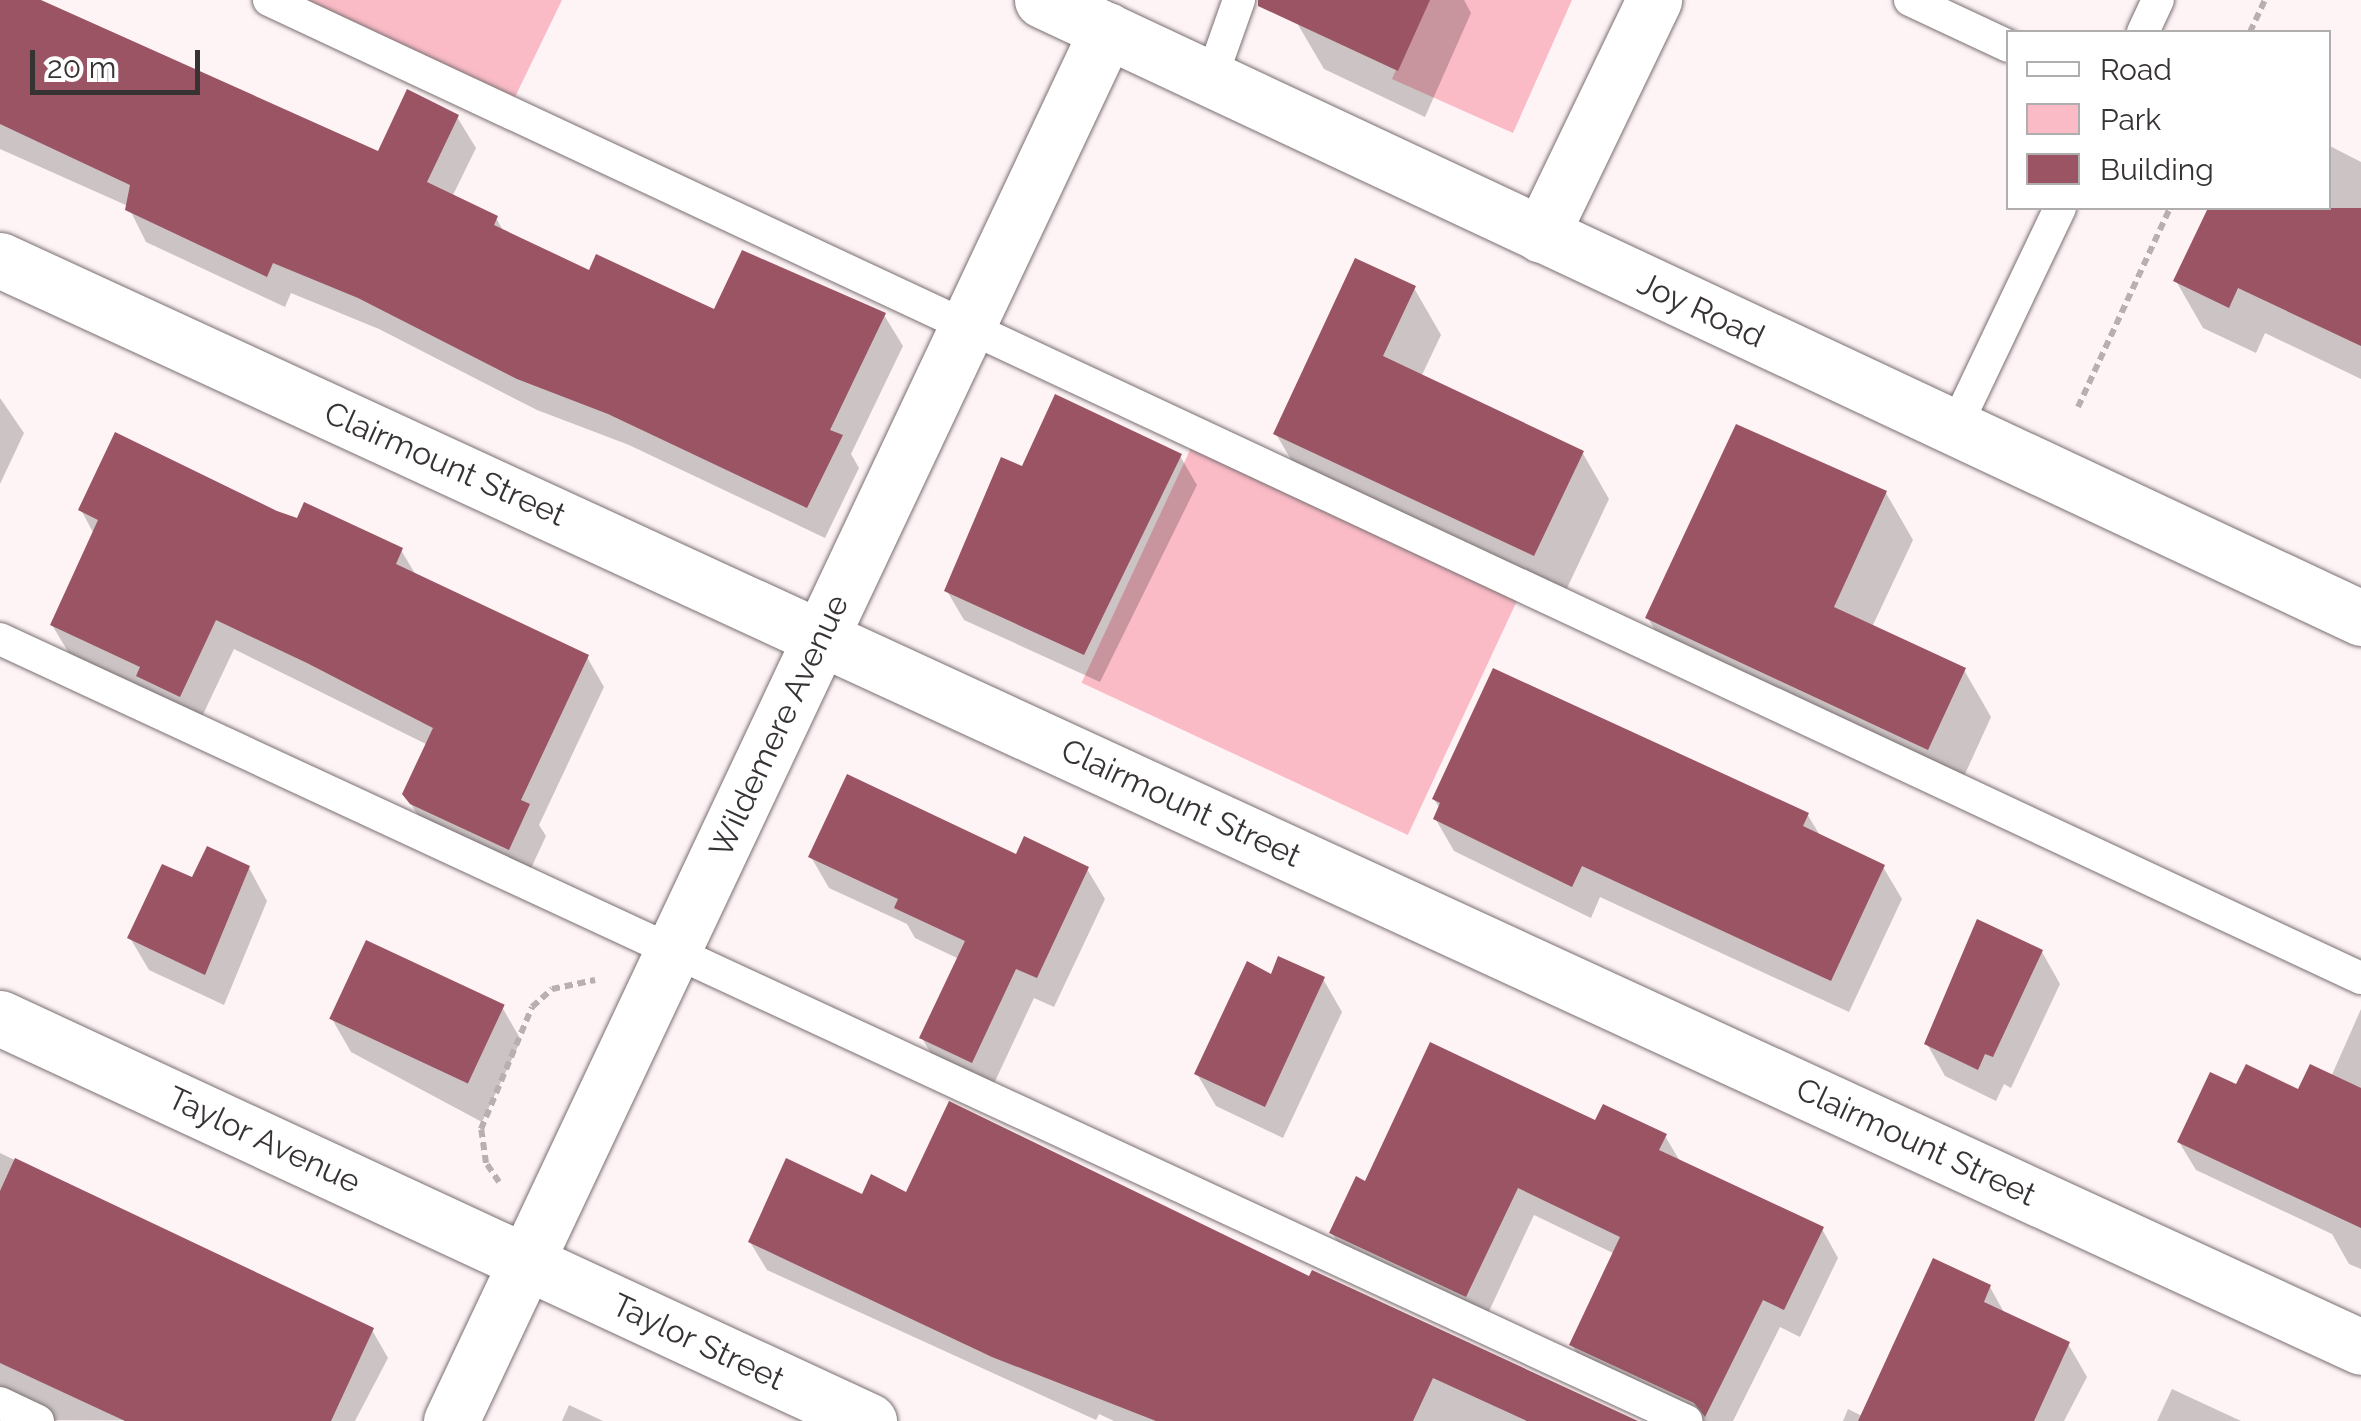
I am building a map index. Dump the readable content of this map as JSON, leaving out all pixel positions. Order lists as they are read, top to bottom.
{
  "streets": {
    "street": [
      "Joy Road",
      "Clairmount Street",
      "Wildemere Avenue",
      "Taylor Avenue",
      "Taylor Street"
    ]
  },
  "crossings": [
    ["Joy Road", "Wildemere Avenue"],
    ["Clairmount Street", "Wildemere Avenue"],
    ["Wildemere Avenue", "Taylor Avenue"],
    ["Wildemere Avenue", "Taylor Street"],
    ["Taylor Avenue", "Taylor Street"]
  ],
  "legend": ["Road", "Park", "Building"],
  "scale_bar": "20 m"
}
